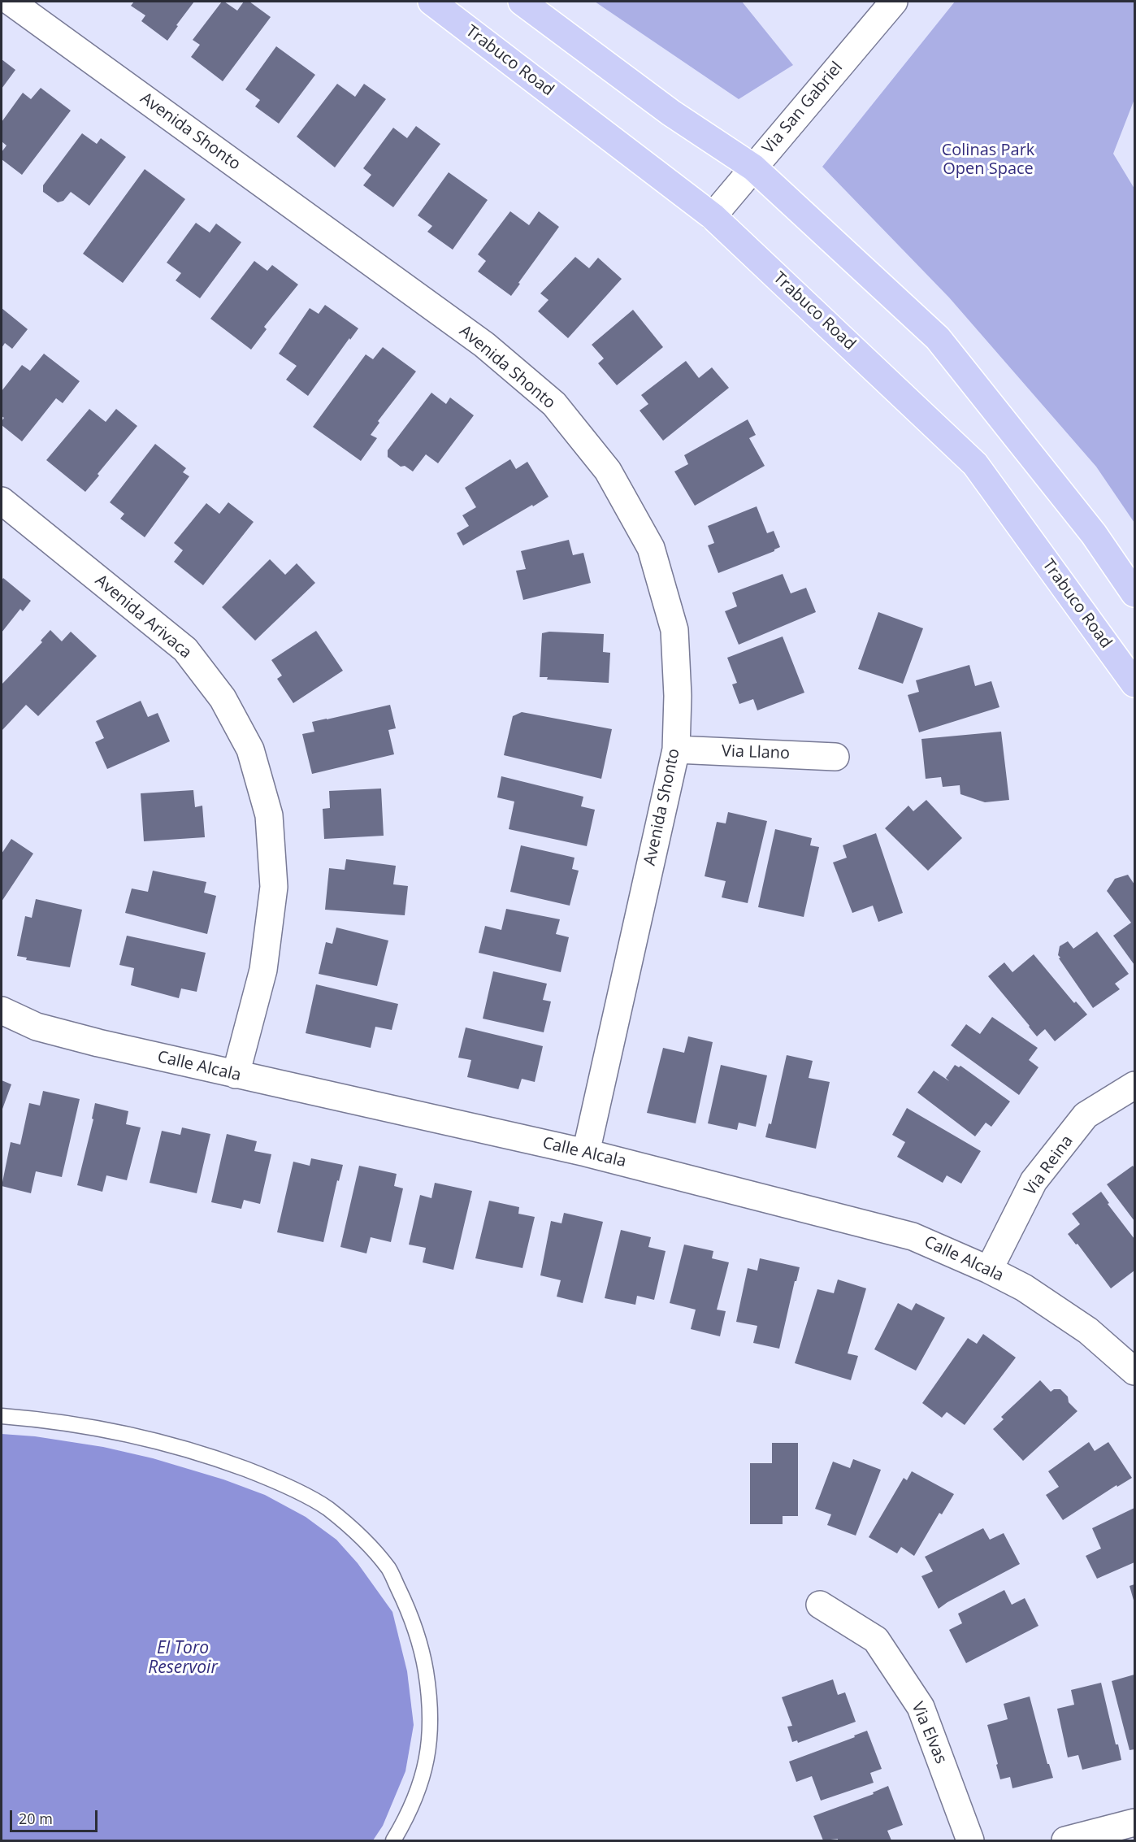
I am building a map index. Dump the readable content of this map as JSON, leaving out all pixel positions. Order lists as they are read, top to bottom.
{
  "streets": {
    "main road": ["Trabuco Road"],
    "street": [
      "Via San Gabriel",
      "Avenida Shonto",
      "Avenida Arivaca",
      "Via Llano",
      "Calle Alcala",
      "Via Reina",
      "Via Elvas"
    ]
  },
  "crossings": [
    ["Trabuco Road", "Via San Gabriel"],
    ["Avenida Shonto", "Via Llano"],
    ["Avenida Shonto", "Calle Alcala"],
    ["Avenida Arivaca", "Calle Alcala"],
    ["Calle Alcala", "Via Reina"]
  ],
  "water": ["El Toro Reservoir"],
  "parks": ["Colinas Park Open Space"],
  "scale_bar": "20 m"
}
